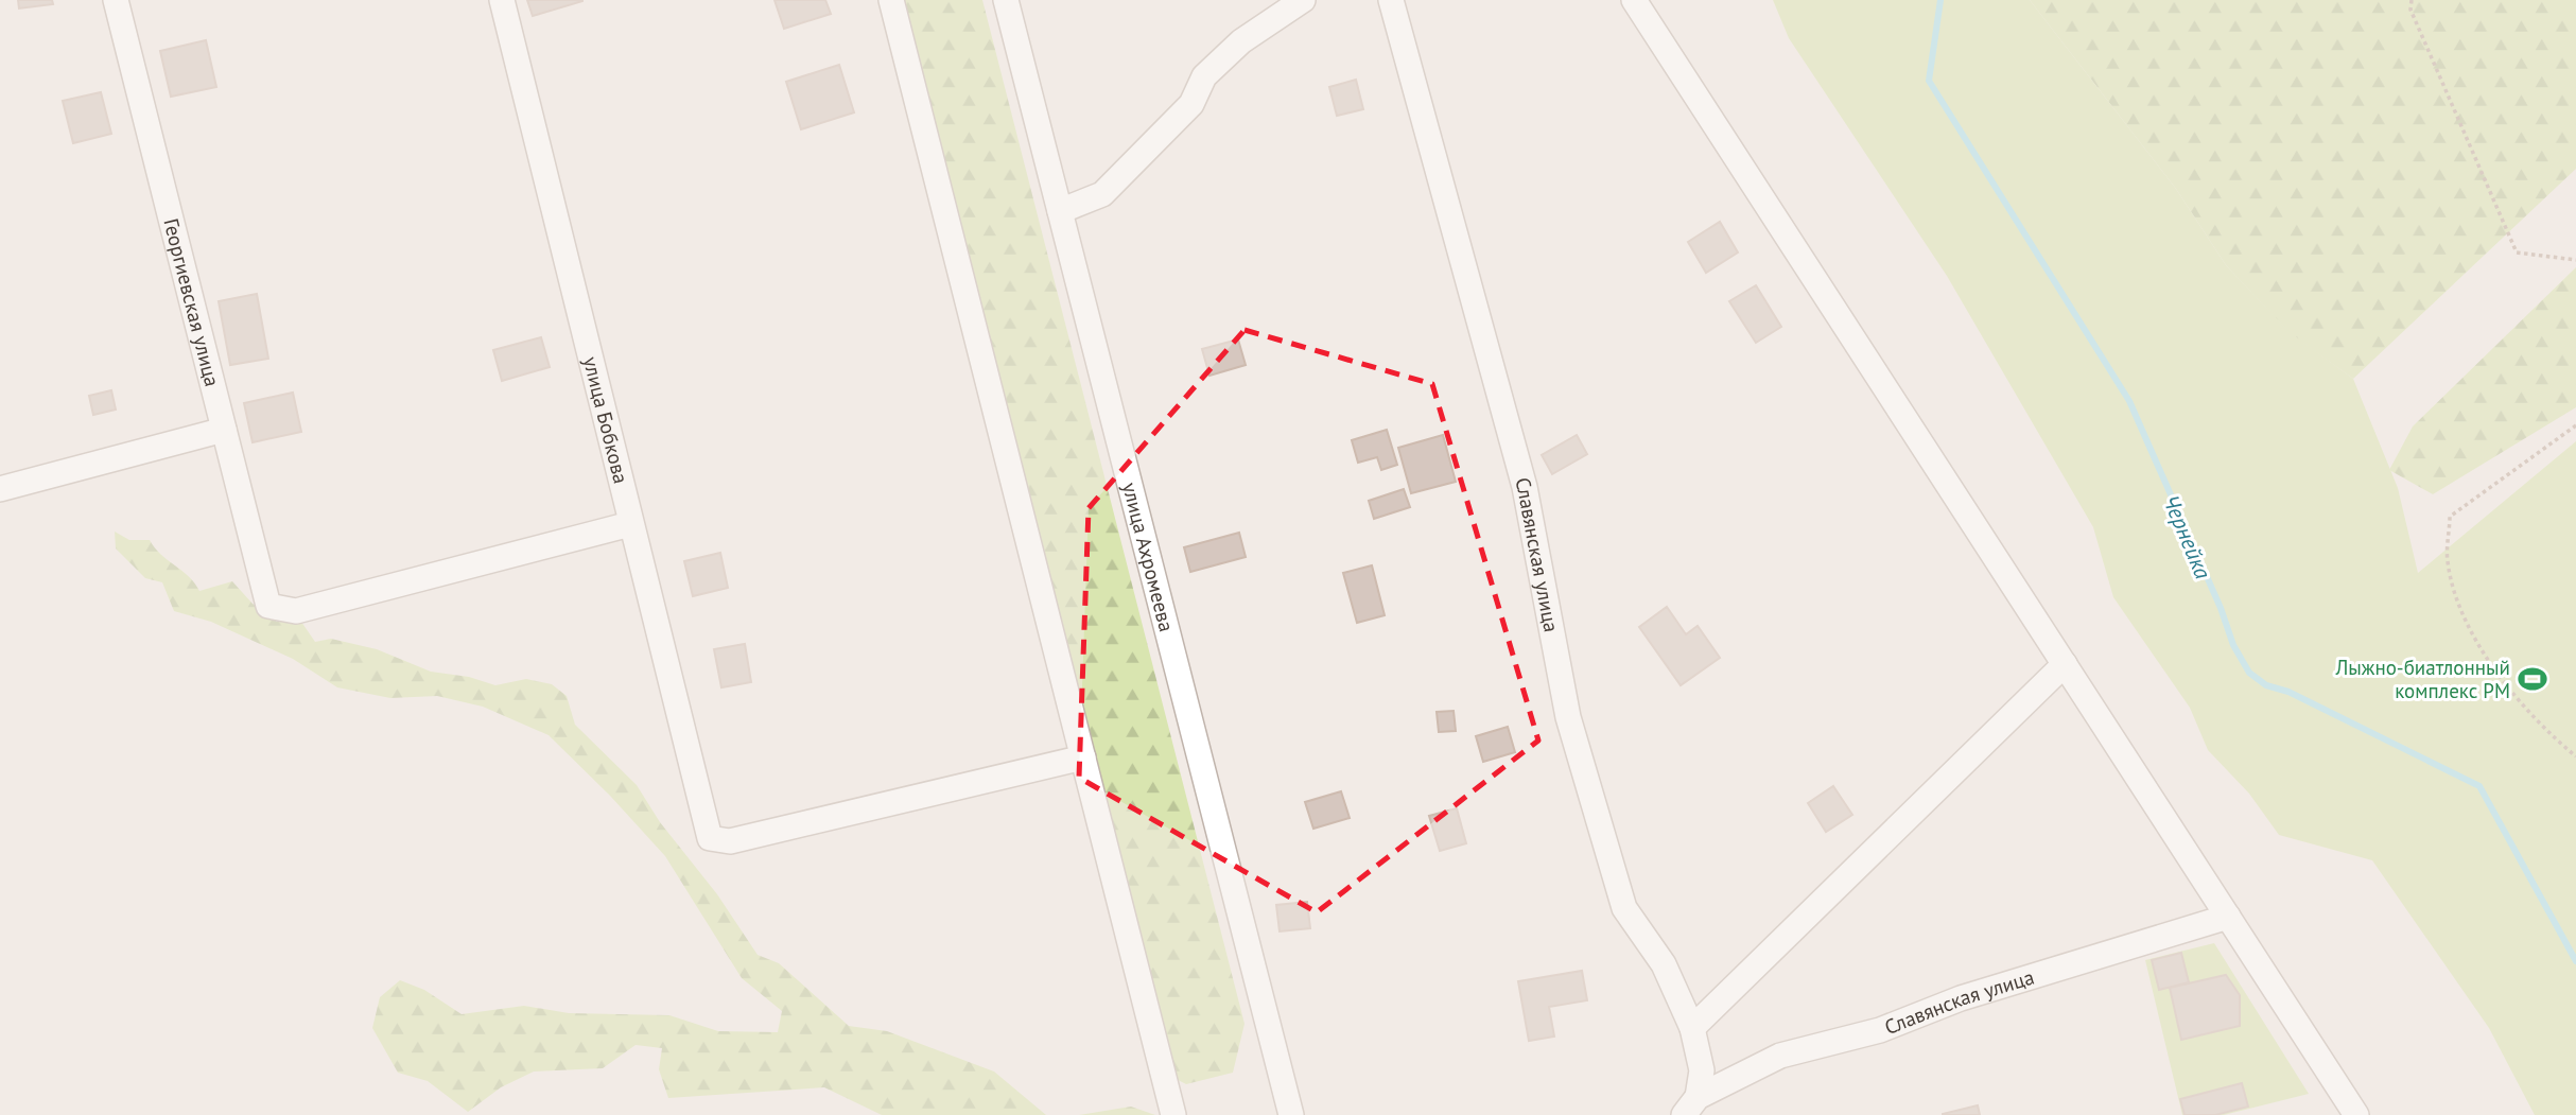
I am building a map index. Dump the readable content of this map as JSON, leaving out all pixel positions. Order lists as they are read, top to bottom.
{
  "streets": {
    "street": [
      "Георгиевская улица",
      "улица Бобкова",
      "Славянская улица",
      "улица Ахромеева"
    ]
  },
  "crossings": [
    ["Георгиевская улица", "улица Бобкова"]
  ],
  "water": ["Чернейка"],
  "places": {
    "sports": ["Лыжно-биатлонный комплекс РМ"]
  }
}
